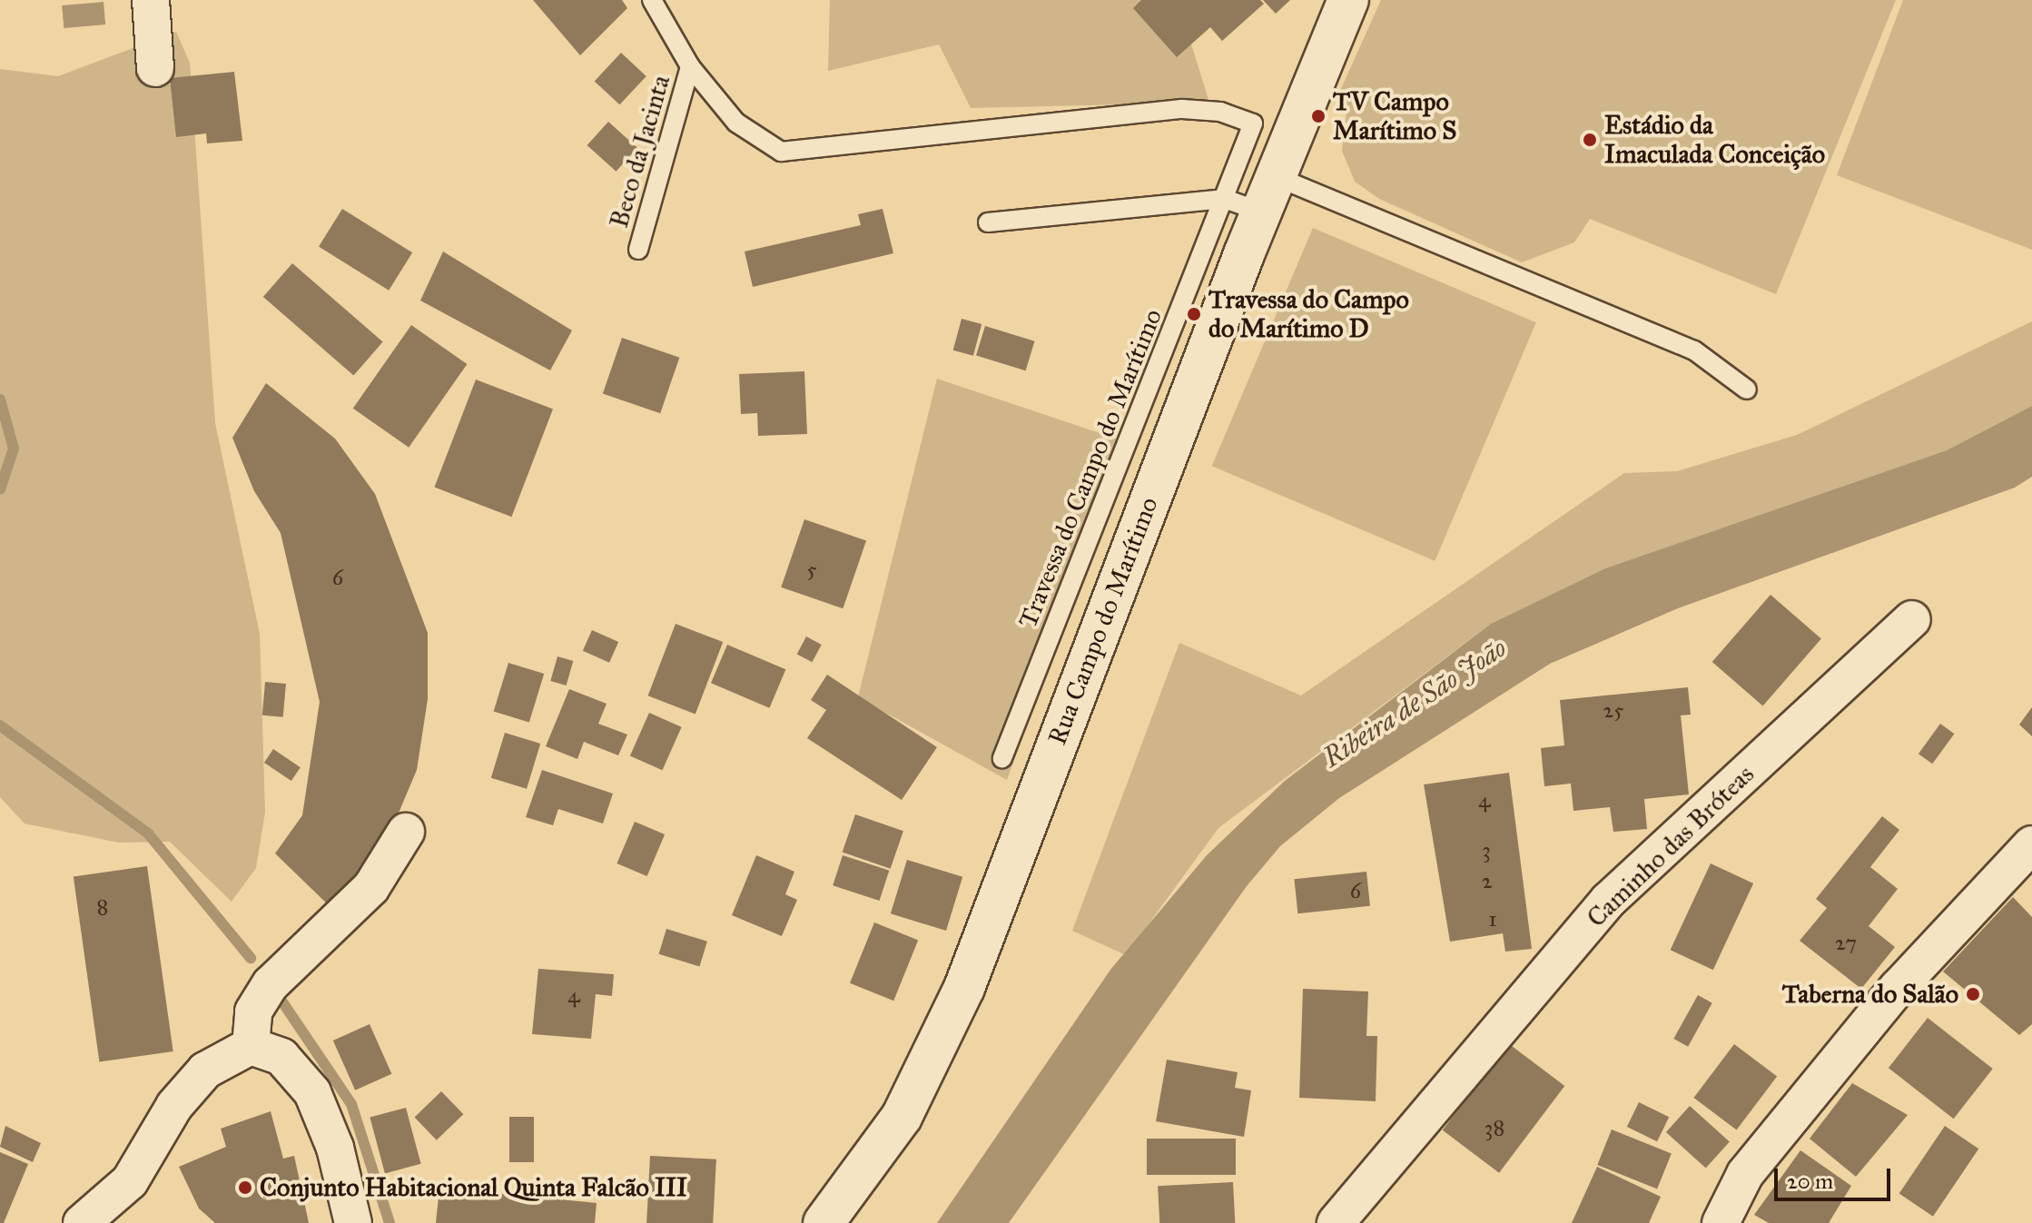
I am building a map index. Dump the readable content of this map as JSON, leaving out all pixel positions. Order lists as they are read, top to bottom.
{
  "streets": {
    "main road": ["Rua Campo do Marítimo"],
    "street": ["Caminho das Bróteas"],
    "lane": ["Beco da Jacinta", "Travessa do Campo do Marítimo"]
  },
  "crossings": [
    ["Beco da Jacinta", "Travessa do Campo do Marítimo"],
    ["Travessa do Campo do Marítimo", "Rua Campo do Marítimo"]
  ],
  "water": ["Ribeira de São João"],
  "places": [
    "TV Campo Marítimo S",
    "Estádio da Imaculada Conceição",
    "Travessa do Campo do Marítimo D",
    "Taberna do Salão",
    "Conjunto Habitacional Quinta Falcão III"
  ],
  "house_numbers": [
    "5",
    "6",
    "25",
    "4",
    "3",
    "2",
    "6",
    "8",
    "1",
    "27",
    "4",
    "38"
  ],
  "scale_bar": "20 m"
}
